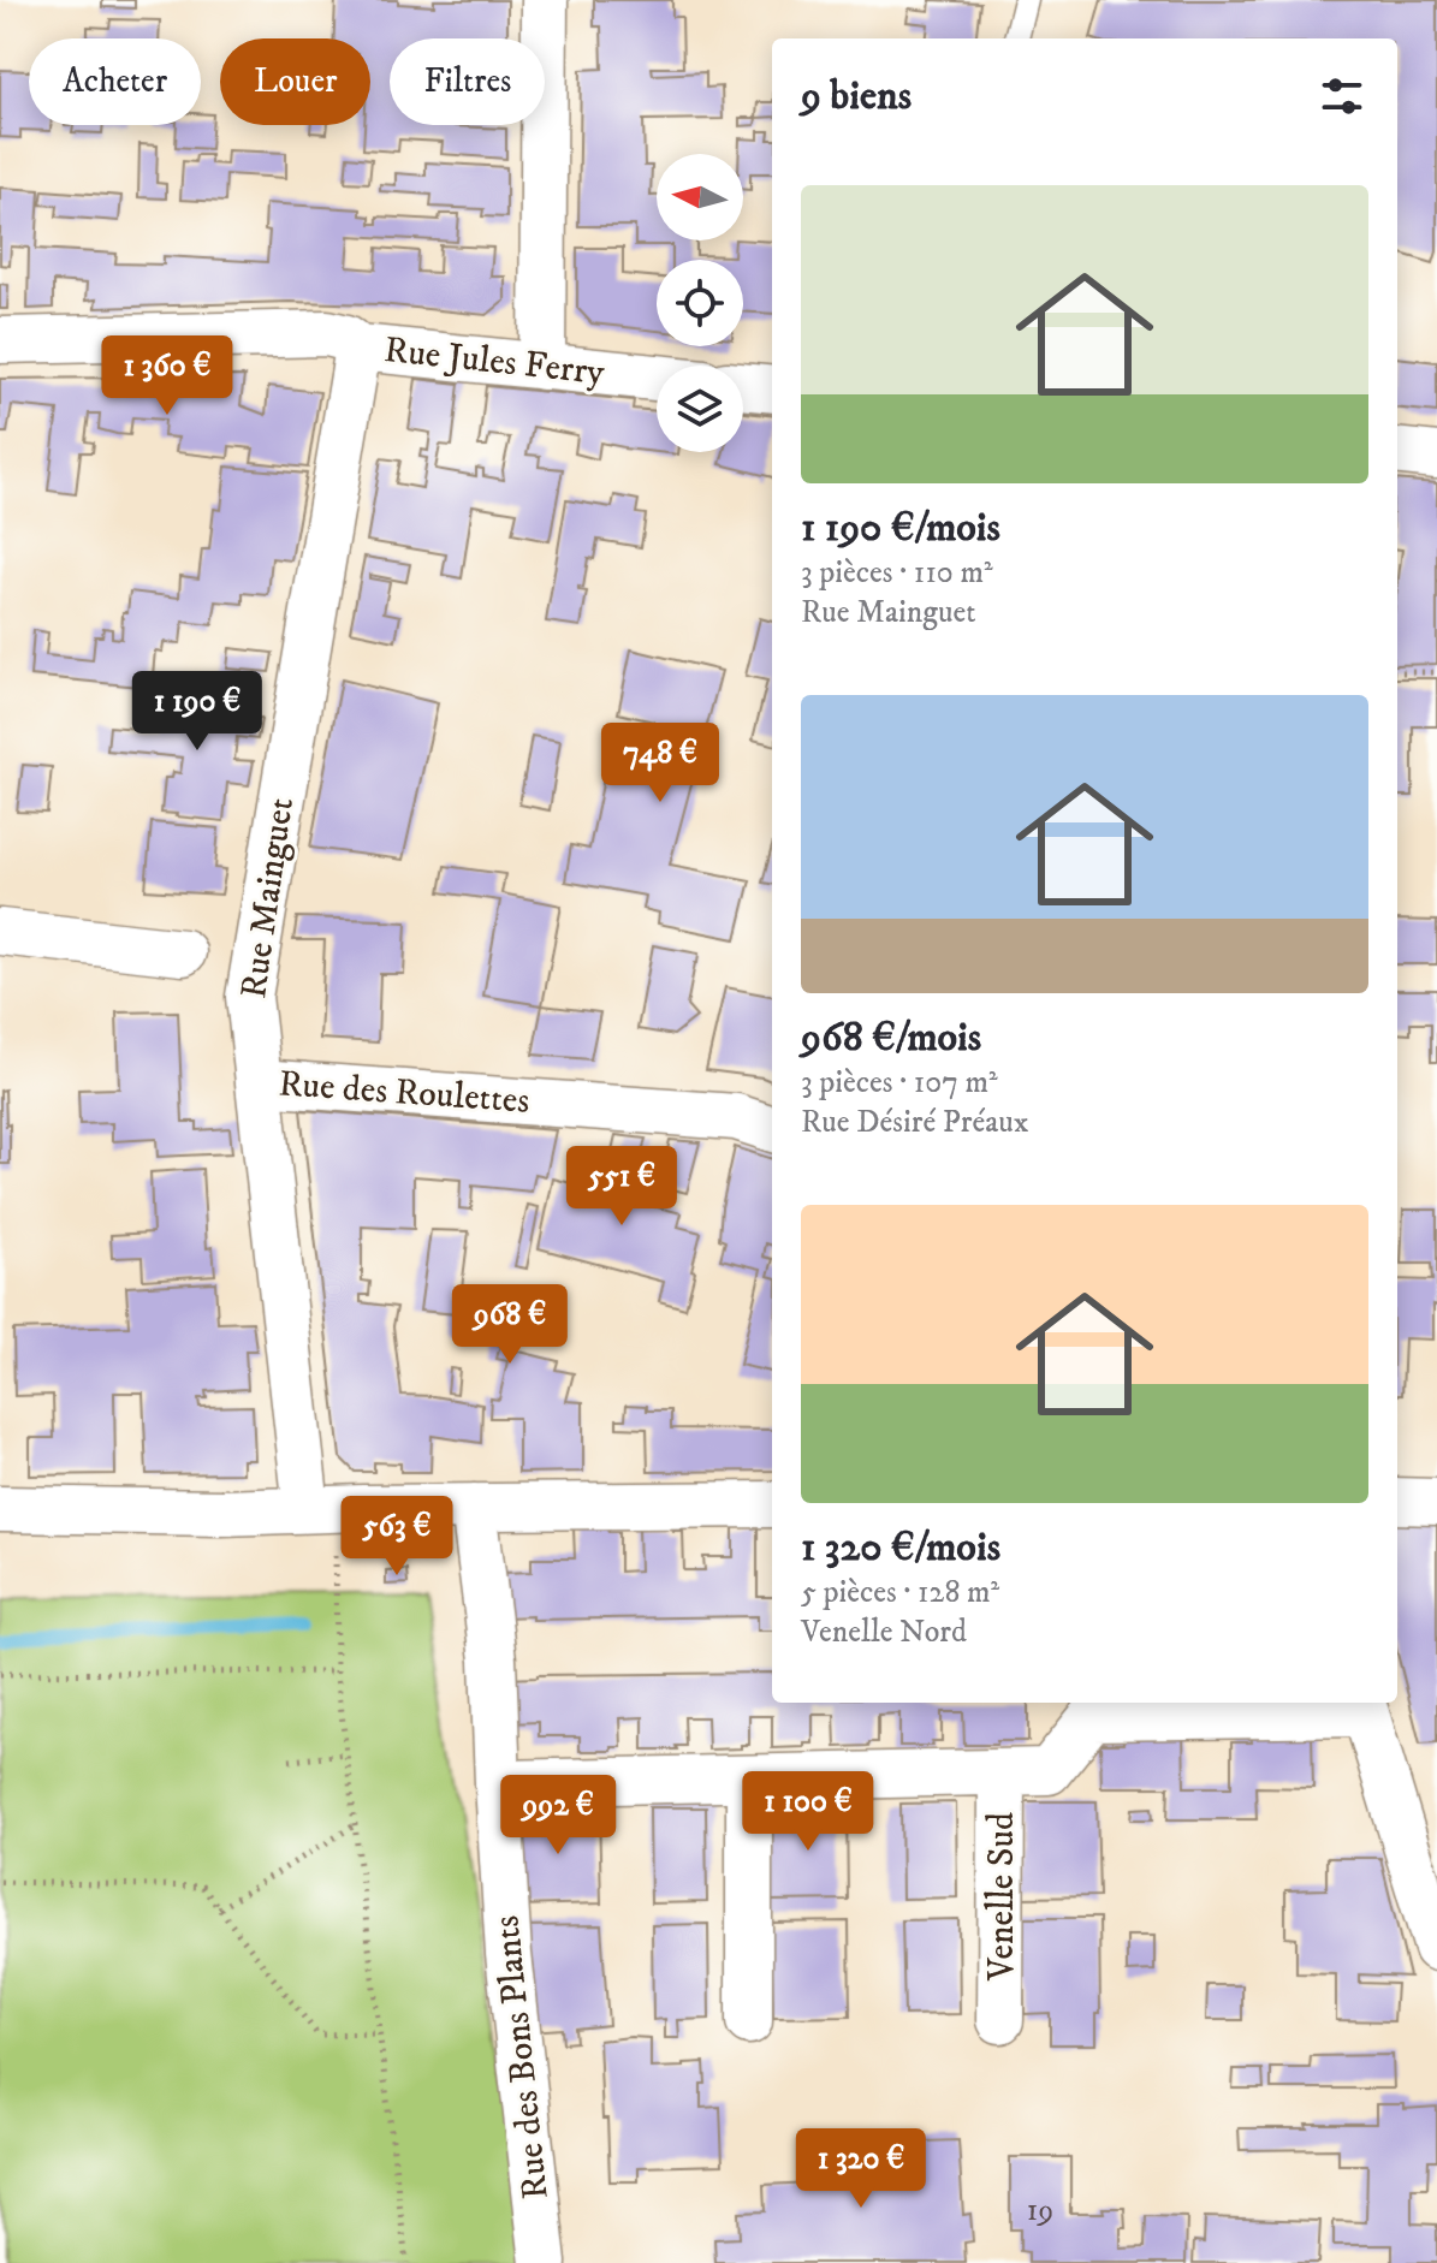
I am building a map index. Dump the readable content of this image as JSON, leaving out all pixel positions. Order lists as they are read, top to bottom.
{
  "streets": {
    "street": [
      "Rue Jules Ferry",
      "Rue Mainguet",
      "Rue des Roulettes",
      "Venelle Sud",
      "Rue des Bons Plants"
    ]
  },
  "crossings": [
    ["Rue Jules Ferry", "Rue Mainguet"],
    ["Rue Mainguet", "Rue des Roulettes"]
  ],
  "house_numbers": ["19"],
  "north": "left",
  "page": {
    "chip": ["Acheter", "Louer", "Filtres"],
    "heading": "9 biens",
    "list": [
      {
        "name": "1 190 €/mois",
        "note": "3 pièces · 110 m² · Rue Mainguet"
      },
      {
        "name": "968 €/mois",
        "note": "3 pièces · 107 m² · Rue Désiré Préaux"
      },
      {
        "name": "1 320 €/mois",
        "note": "5 pièces · 128 m² · Venelle Nord"
      }
    ],
    "price": [
      "1 360 €",
      "1 190 €",
      "748 €",
      "551 €",
      "968 €",
      "563 €",
      "1 100 €",
      "992 €",
      "1 320 €"
    ]
  }
}
